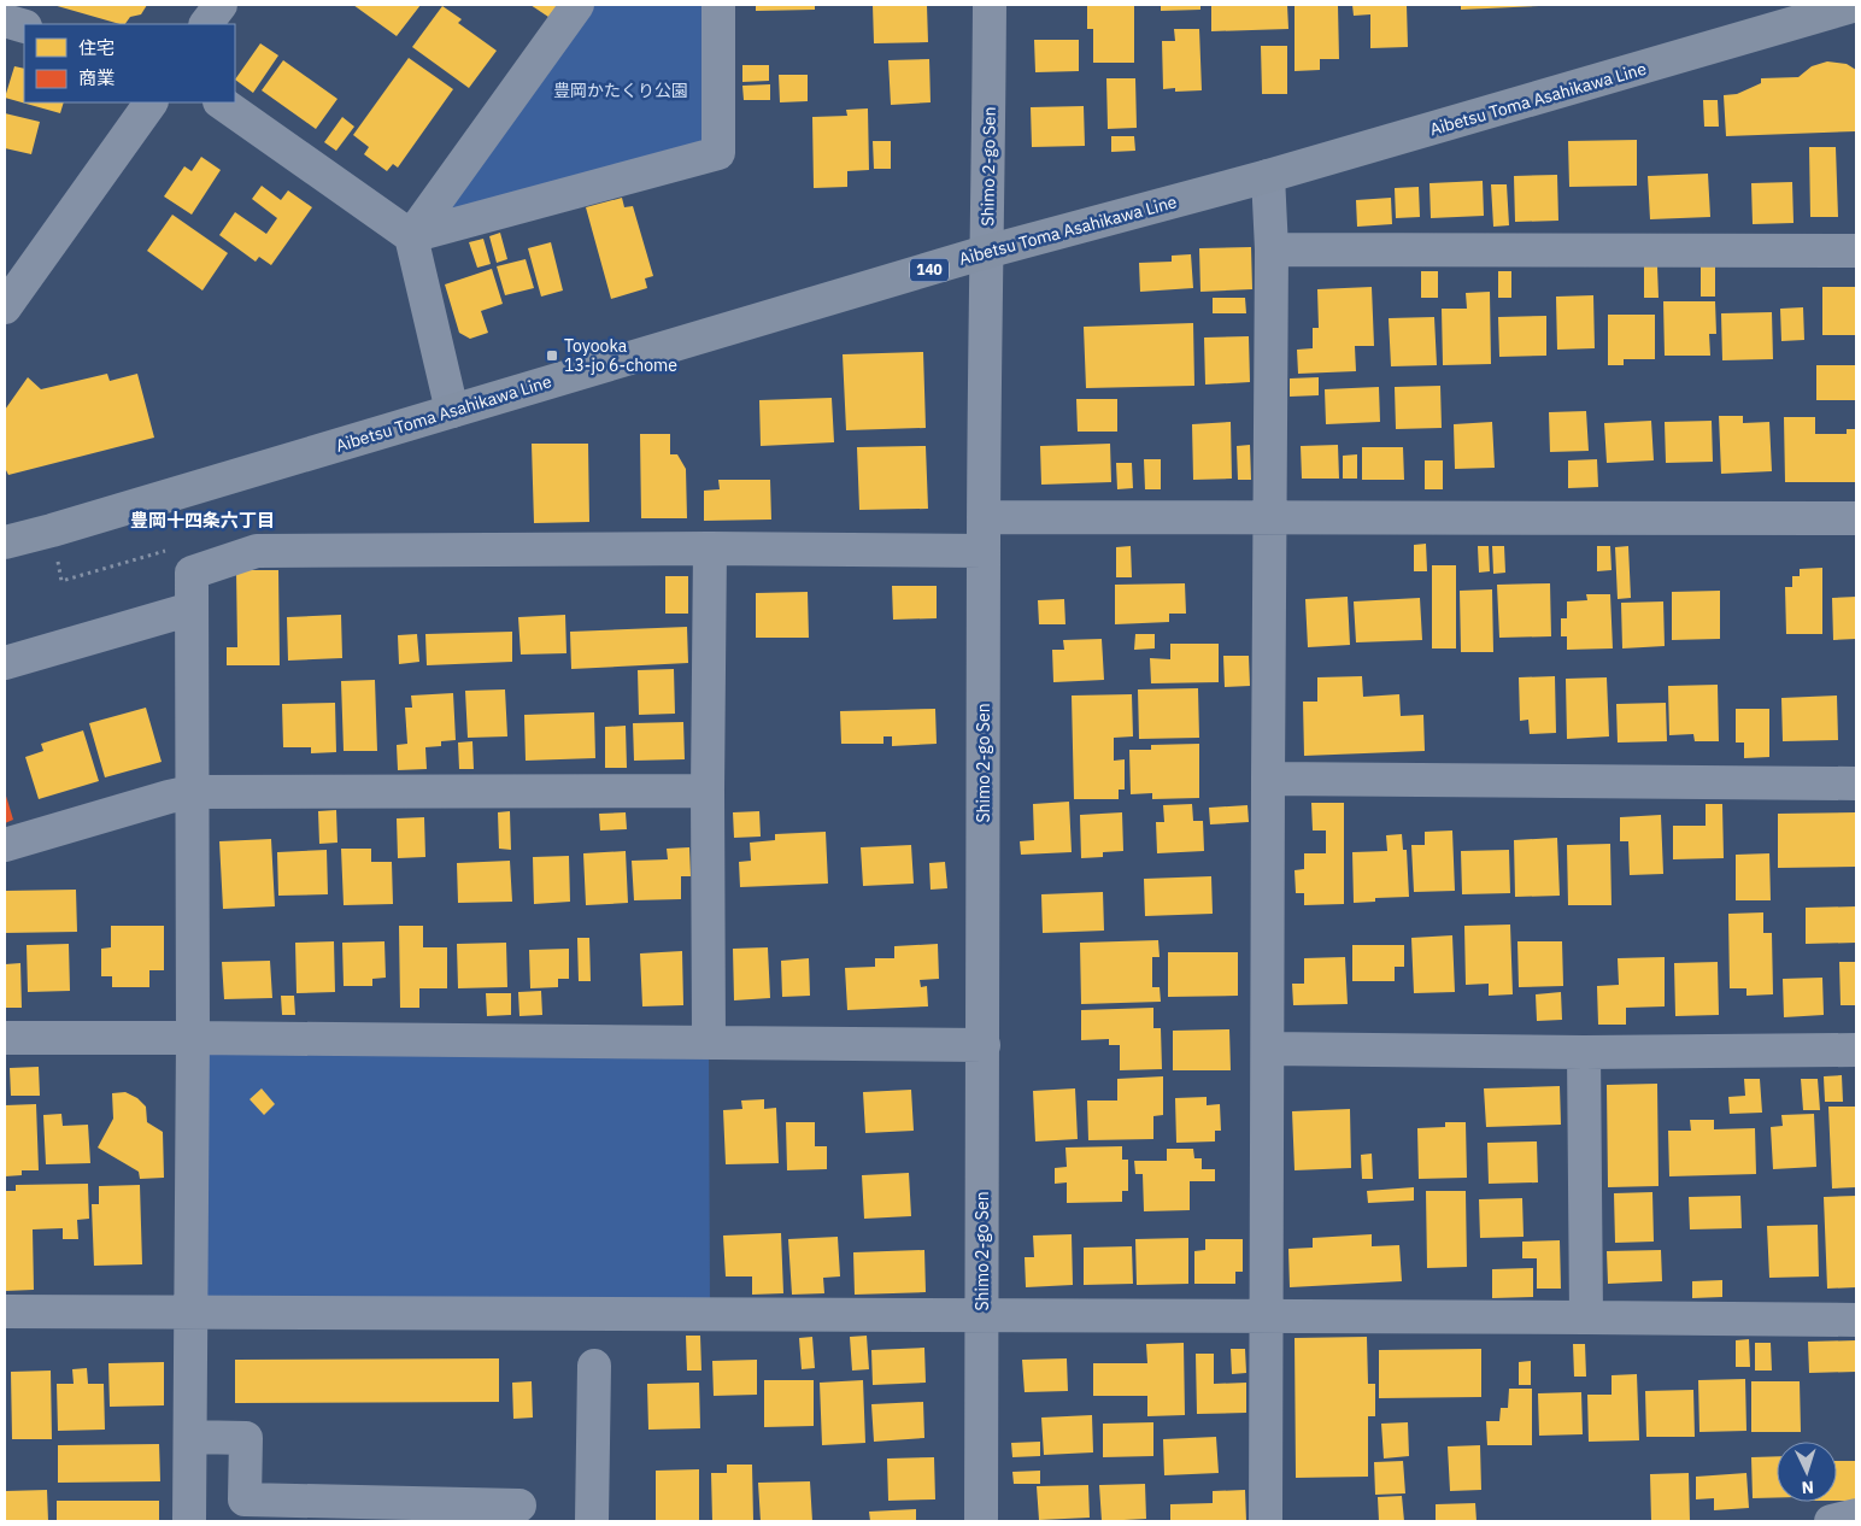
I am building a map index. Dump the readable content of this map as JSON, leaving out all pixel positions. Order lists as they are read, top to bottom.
{
  "streets": {
    "main road": ["Aibetsu Toma Asahikawa Line", "140"],
    "street": ["Shimo 2-go Sen"]
  },
  "crossings": [
    ["Aibetsu Toma Asahikawa Line", "Shimo 2-go Sen"]
  ],
  "districts": ["豊岡十四条六丁目"],
  "parks": ["豊岡かたくり公園"],
  "places": {
    "transit": ["Toyooka 13-jo 6-chome"]
  },
  "legend": ["住宅", "商業"],
  "north": "bottom"
}
